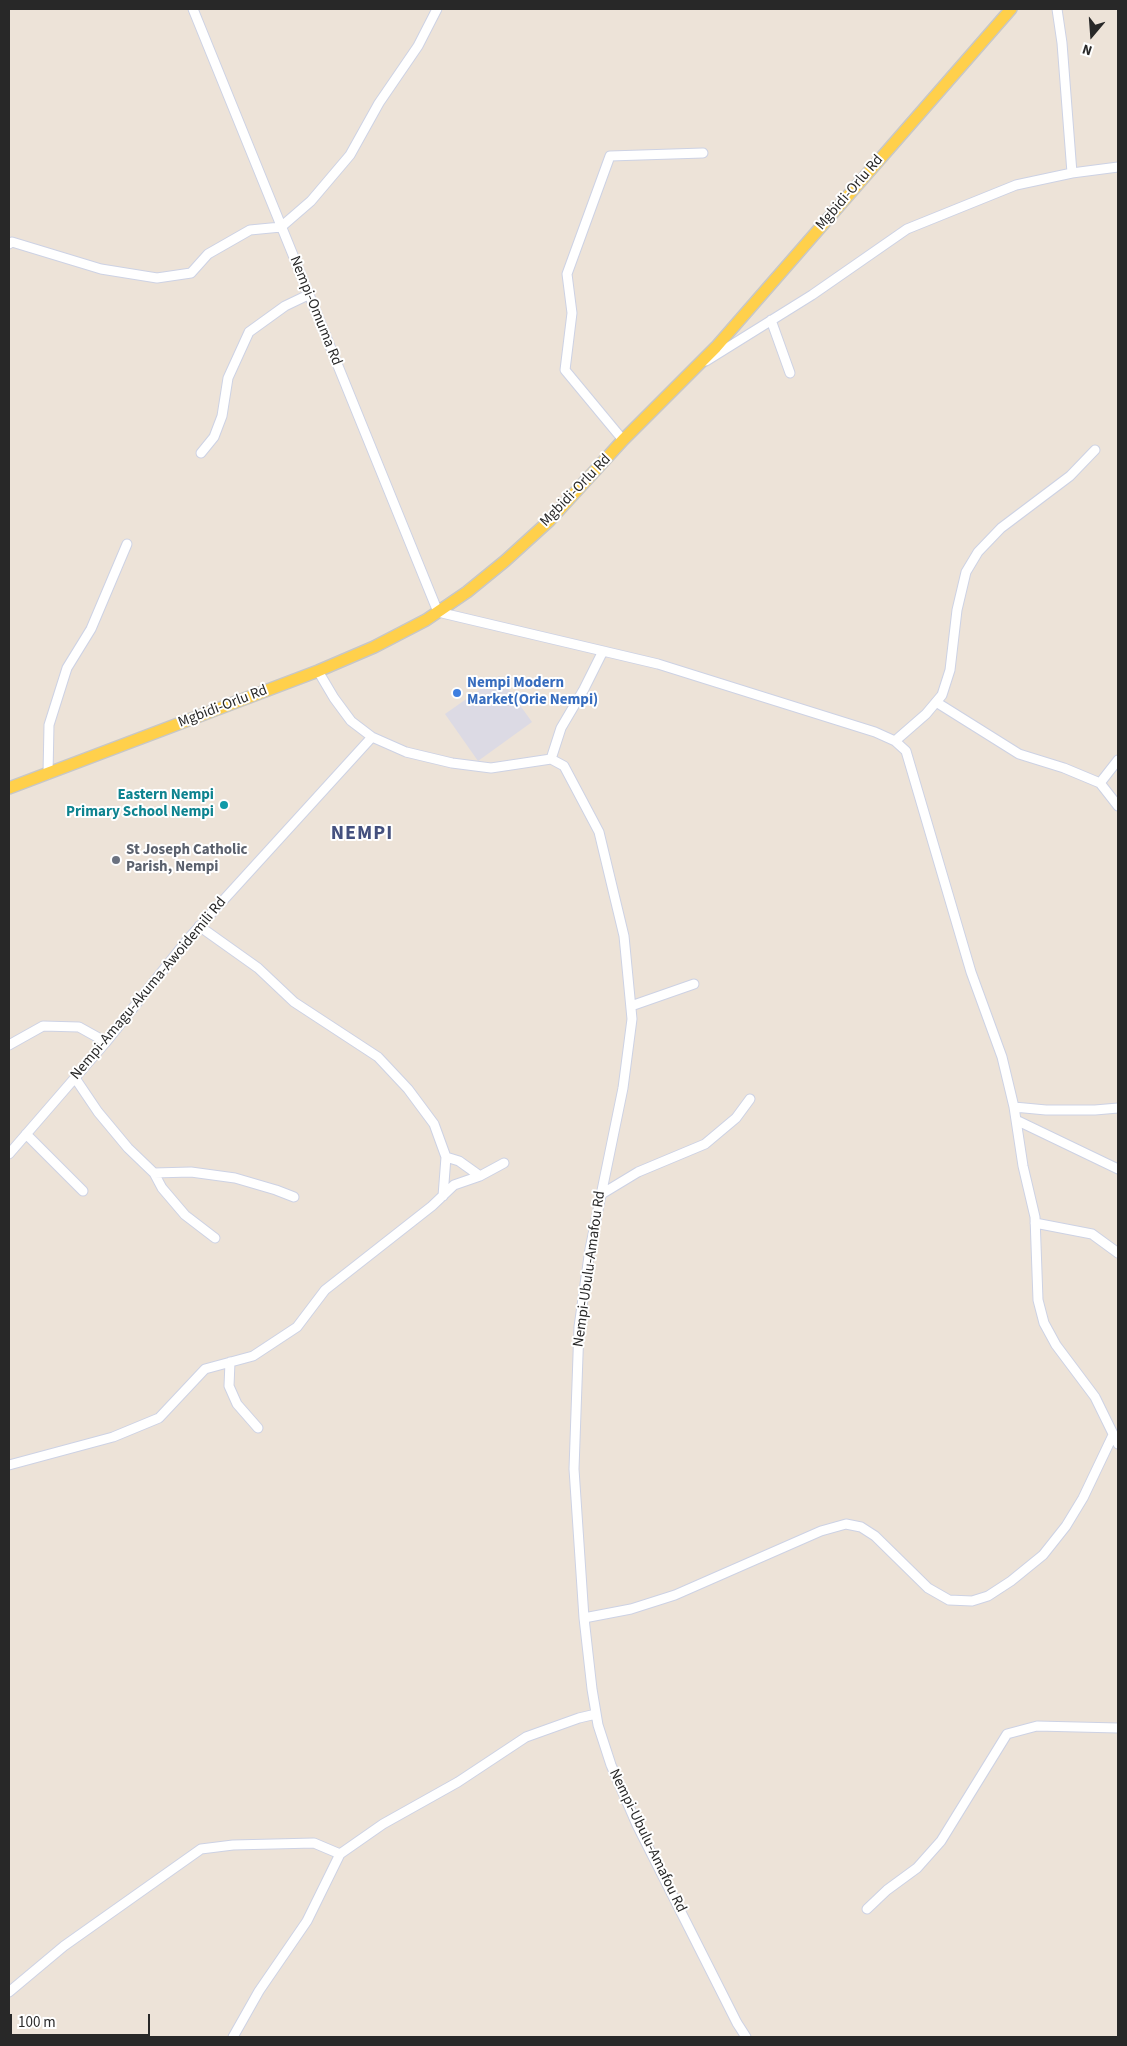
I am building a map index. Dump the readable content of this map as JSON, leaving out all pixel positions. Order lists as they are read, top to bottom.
{
  "streets": {
    "main road": ["Mgbidi-Orlu Rd"],
    "street": ["Nempi-Omuma Rd", "Nempi-Amagu-Akuma-Awoidemili Rd", "Nempi-Ubulu-Amafou Rd"]
  },
  "crossings": [
    ["Mgbidi-Orlu Rd", "Nempi-Omuma Rd"]
  ],
  "districts": ["NEMPI"],
  "places": ["Nempi Modern Market(Orie Nempi)", "Eastern Nempi Primary School Nempi", "St Joseph Catholic Parish, Nempi"],
  "scale_bar": "100 m",
  "north": "bottom"
}
